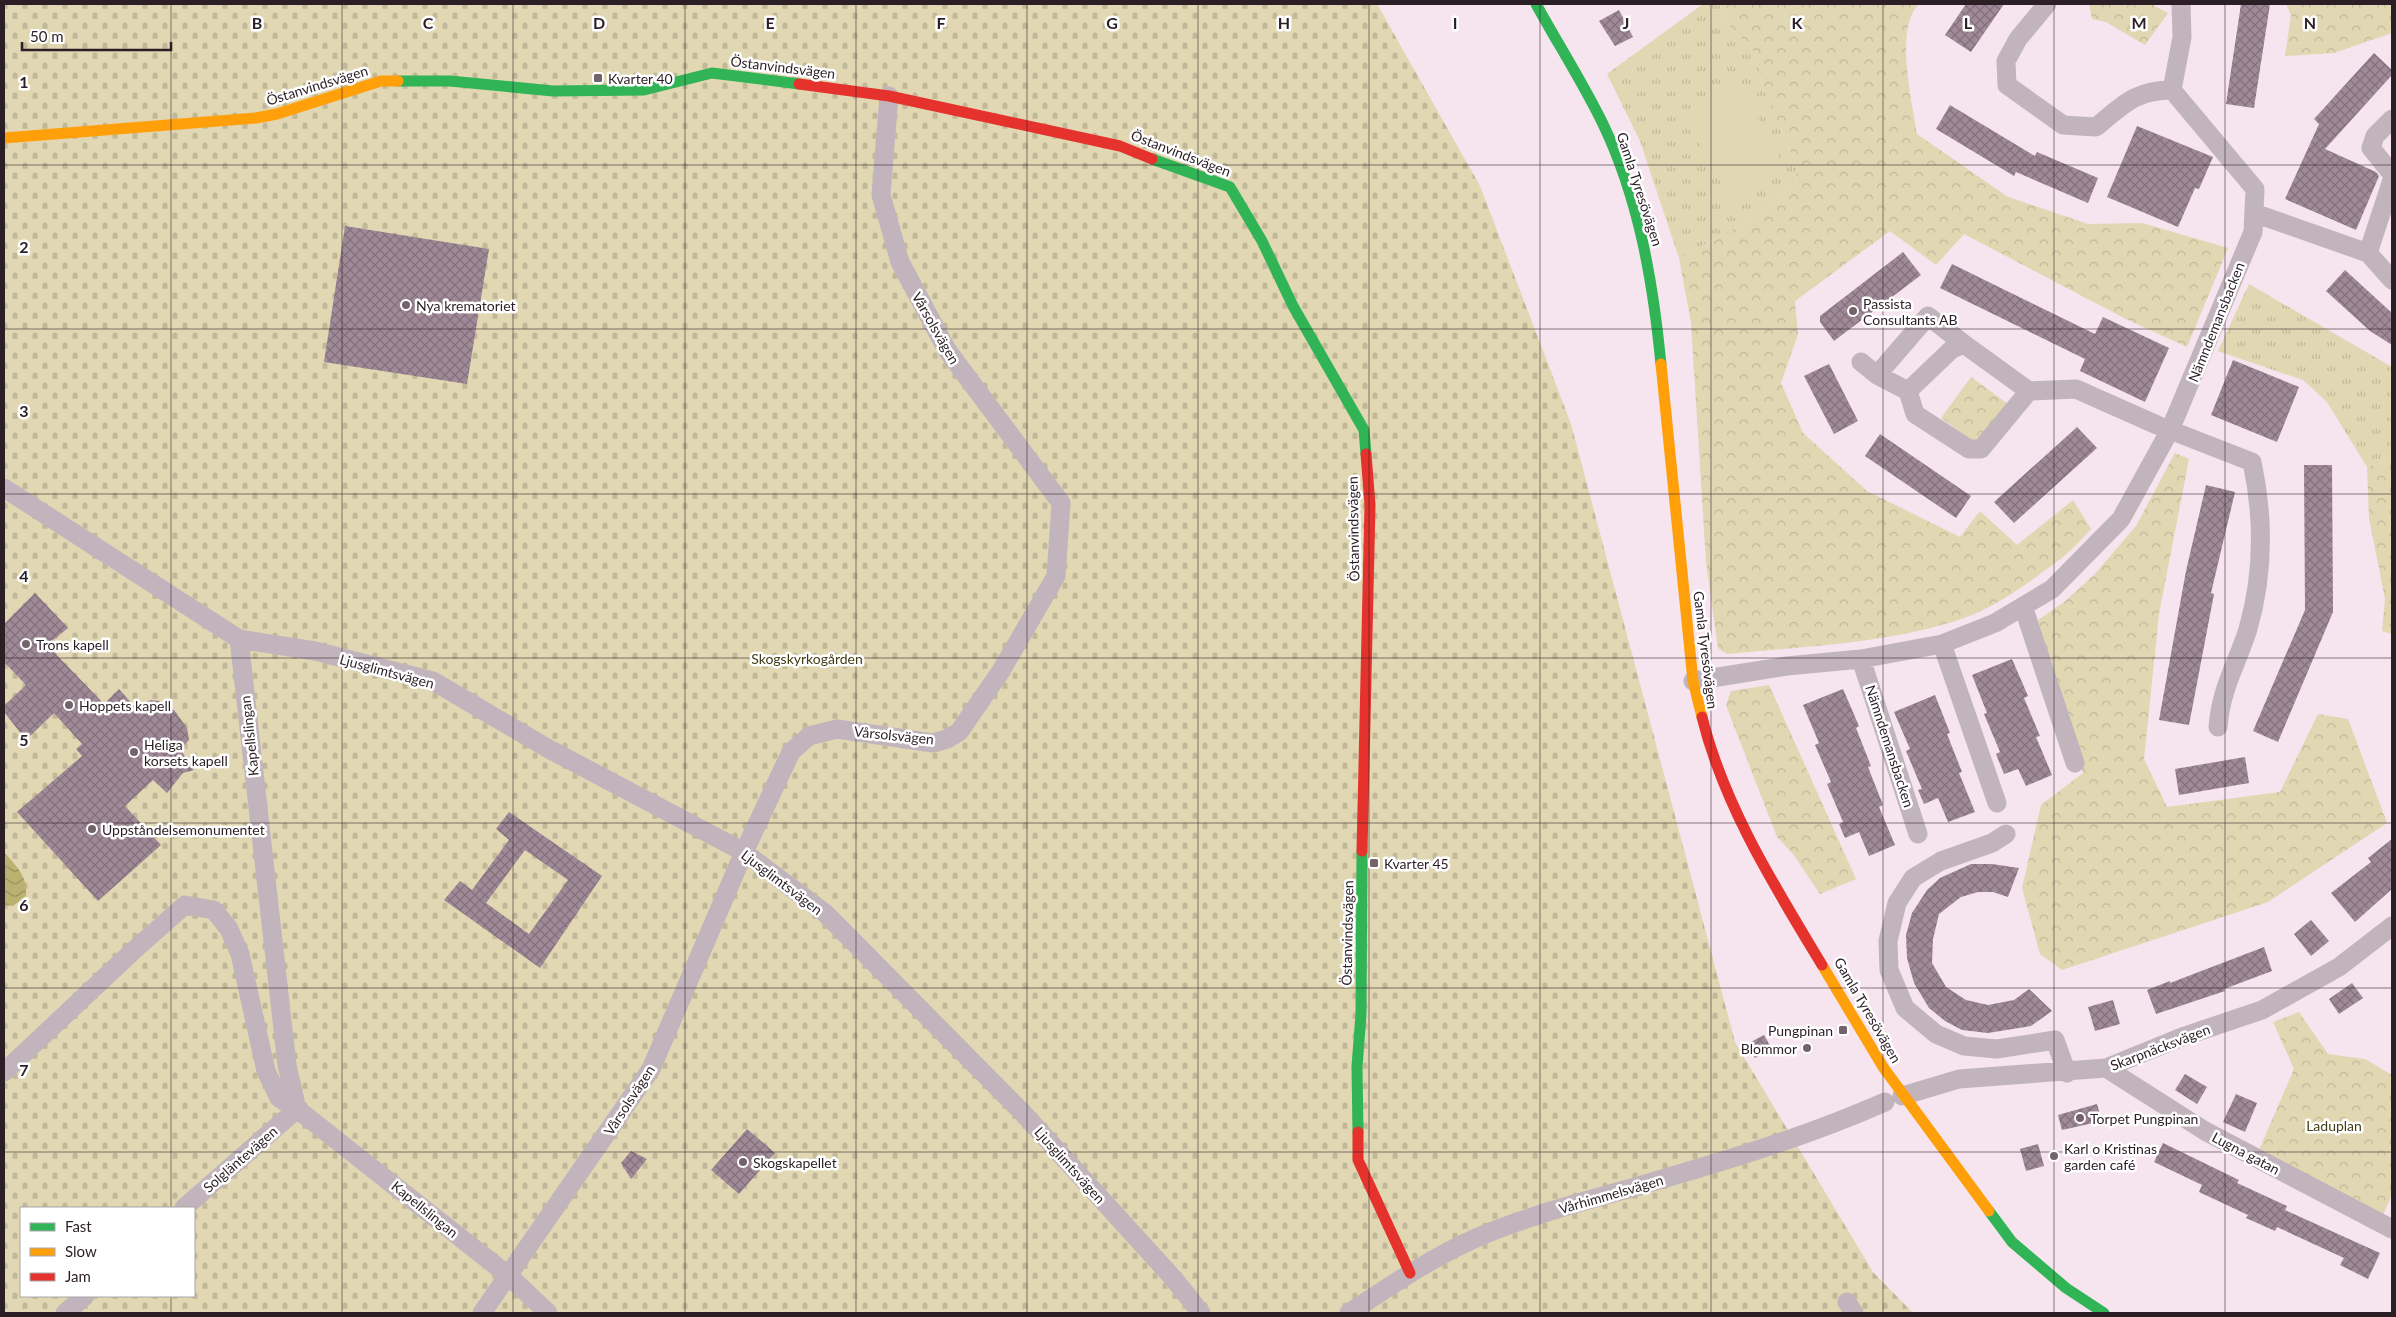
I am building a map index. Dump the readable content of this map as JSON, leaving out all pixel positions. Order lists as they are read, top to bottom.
{
  "streets": {
    "street": [
      "Östanvindsvägen",
      "Gamla Tyresövägen",
      "Nämndemansbacken",
      "Vårsolsvägen",
      "Ljusglimtsvägen",
      "Kapellslingan",
      "Skarpnäcksvägen",
      "Lugna gatan",
      "Solgläntevägen",
      "Vårhimmelsvägen"
    ]
  },
  "crossings": [
    ["Östanvindsvägen", "Vårsolsvägen"],
    ["Östanvindsvägen", "Vårhimmelsvägen"],
    ["Gamla Tyresövägen", "Nämndemansbacken"],
    ["Gamla Tyresövägen", "Skarpnäcksvägen"],
    ["Gamla Tyresövägen", "Vårhimmelsvägen"],
    ["Vårsolsvägen", "Ljusglimtsvägen"],
    ["Vårsolsvägen", "Kapellslingan"],
    ["Ljusglimtsvägen", "Kapellslingan"],
    ["Kapellslingan", "Solgläntevägen"],
    ["Skarpnäcksvägen", "Lugna gatan"],
    ["Skarpnäcksvägen", "Vårhimmelsvägen"]
  ],
  "parks": ["Skogskyrkogården", "Laduplan"],
  "places": {
    "transit": ["Kvarter 40", "Kvarter 45", "Pungpinan"],
    "other": [
      "Nya krematoriet",
      "Passista Consultants AB",
      "Trons kapell",
      "Hoppets kapell",
      "Heliga korsets kapell",
      "Uppståndelsemonumentet",
      "Blommor",
      "Torpet Pungpinan",
      "Karl o Kristinas garden café",
      "Skogskapellet"
    ]
  },
  "legend": ["Fast", "Slow", "Jam"],
  "scale_bar": "50 m",
  "grid": {
    "columns": [
      "B",
      "C",
      "D",
      "E",
      "F",
      "G",
      "H",
      "I",
      "J",
      "K",
      "L",
      "M",
      "N"
    ],
    "rows": [
      "1",
      "2",
      "3",
      "4",
      "5",
      "6",
      "7"
    ]
  }
}
